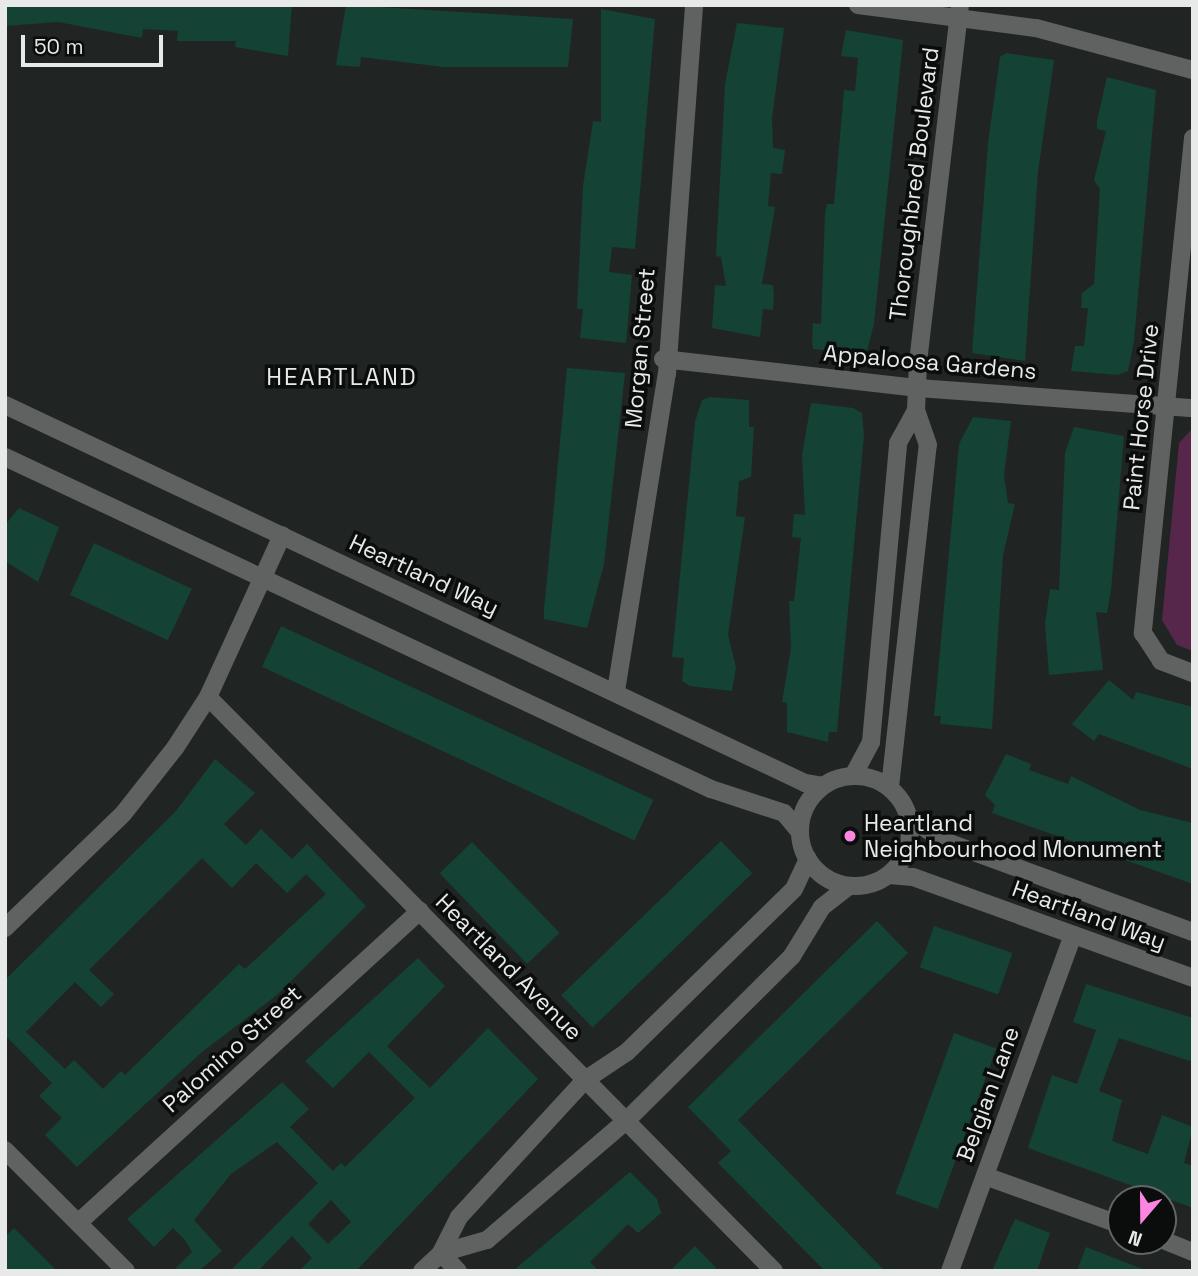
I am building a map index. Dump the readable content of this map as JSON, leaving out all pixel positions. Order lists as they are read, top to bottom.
{
  "streets": {
    "street": [
      "Thoroughbred Boulevard",
      "Morgan Street",
      "Appaloosa Gardens",
      "Paint Horse Drive",
      "Heartland Way",
      "Heartland Avenue",
      "Palomino Street",
      "Belgian Lane"
    ]
  },
  "crossings": [
    ["Thoroughbred Boulevard", "Appaloosa Gardens"],
    ["Thoroughbred Boulevard", "Heartland Way"],
    ["Morgan Street", "Appaloosa Gardens"],
    ["Morgan Street", "Heartland Way"],
    ["Appaloosa Gardens", "Paint Horse Drive"],
    ["Heartland Way", "Belgian Lane"],
    ["Heartland Avenue", "Palomino Street"]
  ],
  "districts": ["HEARTLAND"],
  "places": ["Heartland Neighbourhood Monument"],
  "scale_bar": "50 m",
  "north": "bottom"
}
